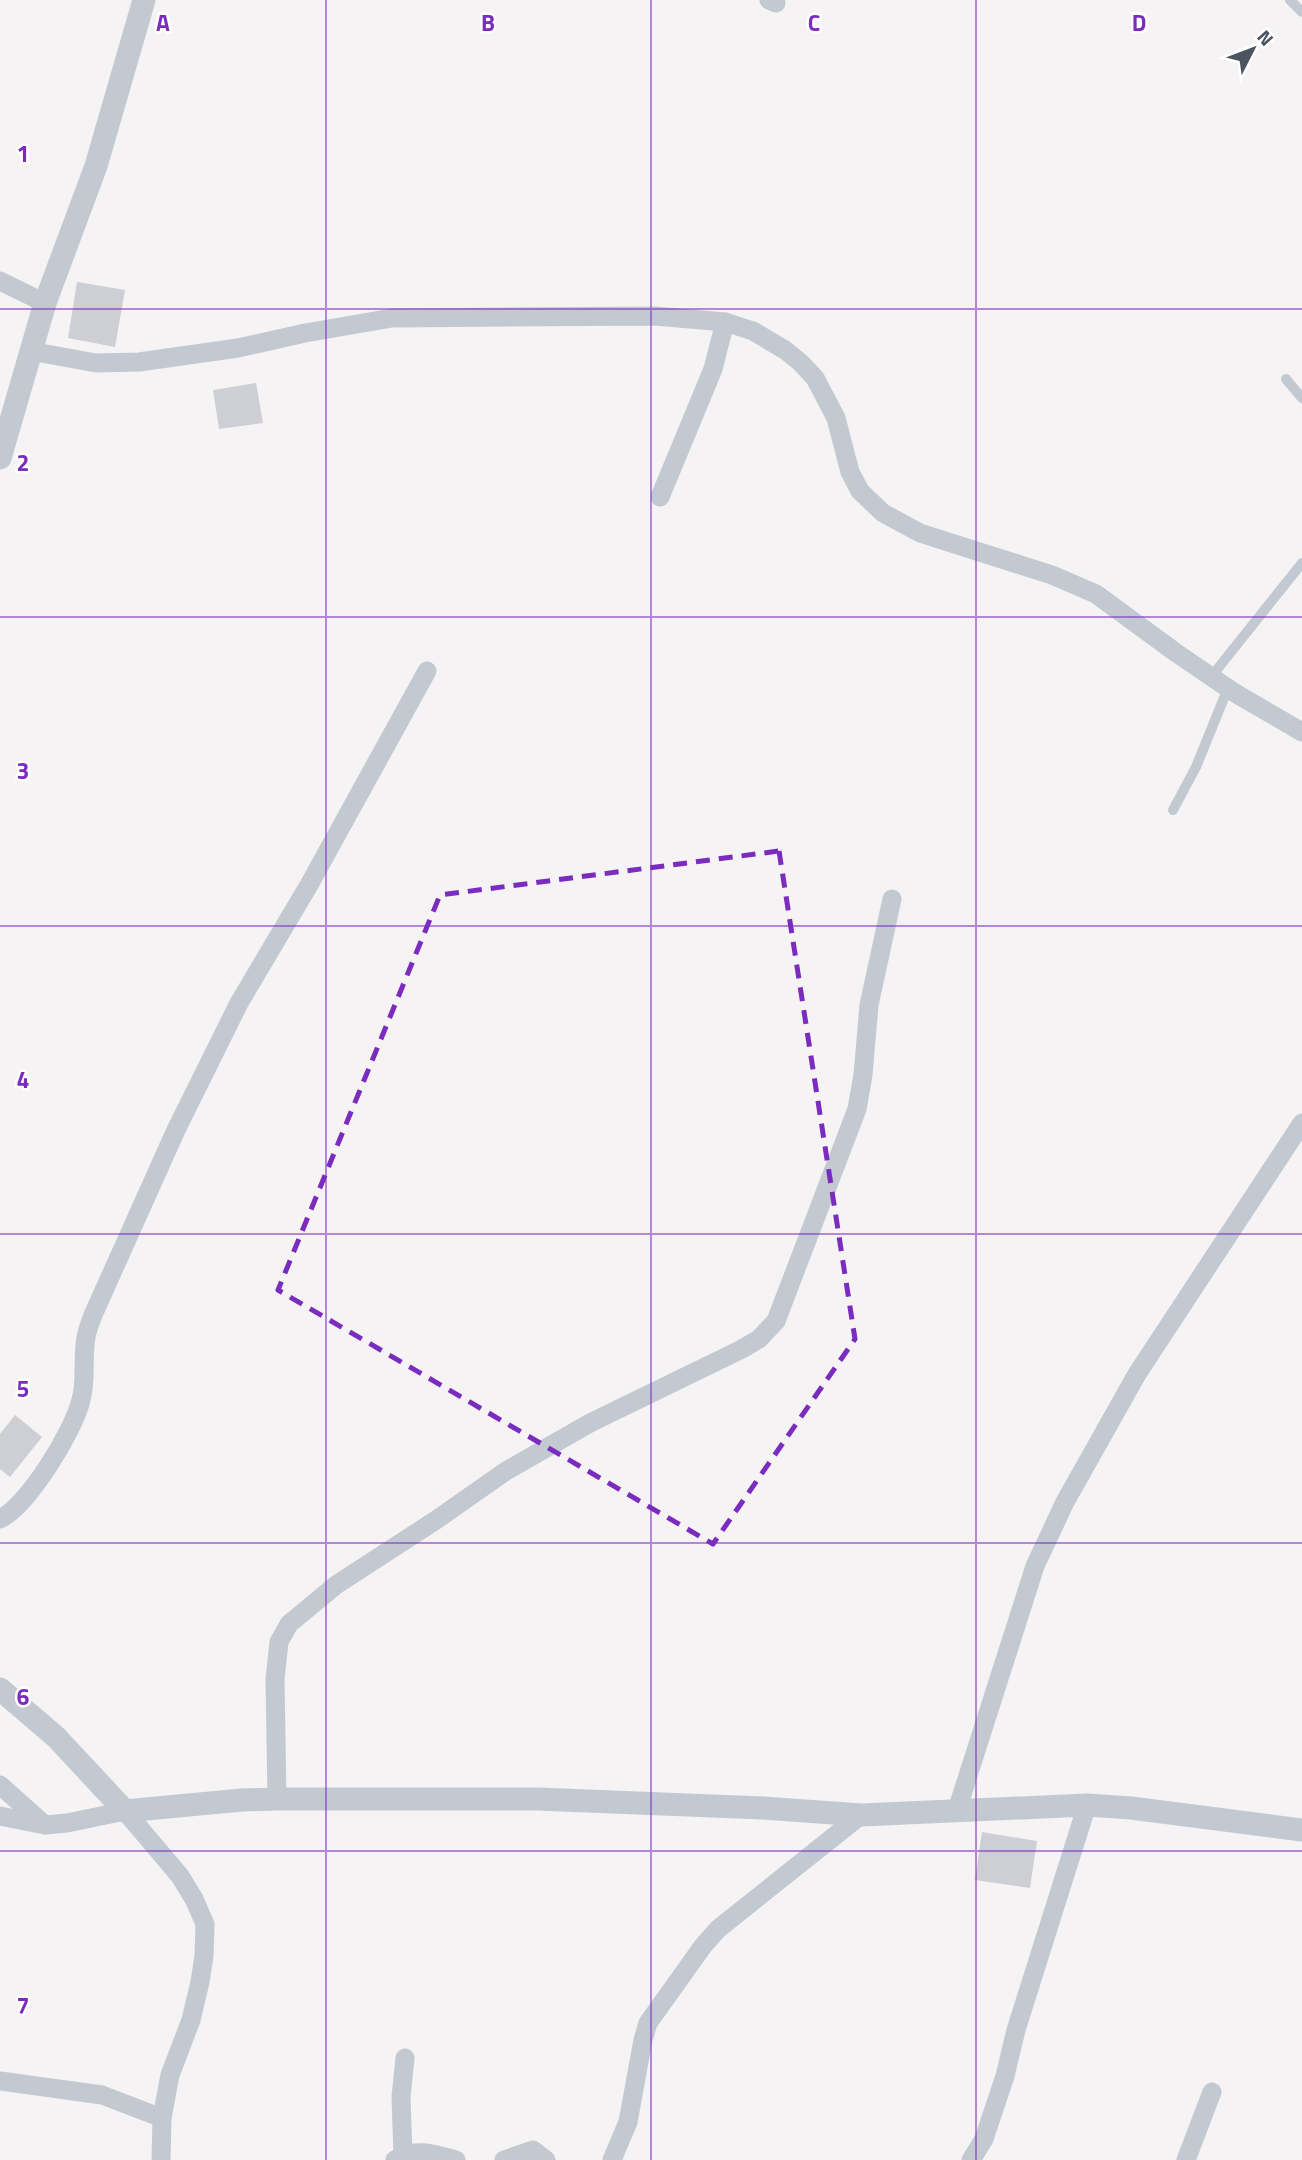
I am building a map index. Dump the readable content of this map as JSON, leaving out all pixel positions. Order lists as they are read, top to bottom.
{
  "north": "top right",
  "grid": {
    "columns": [
      "A",
      "B",
      "C",
      "D"
    ],
    "rows": [
      "1",
      "2",
      "3",
      "4",
      "5",
      "6",
      "7"
    ]
  }
}
